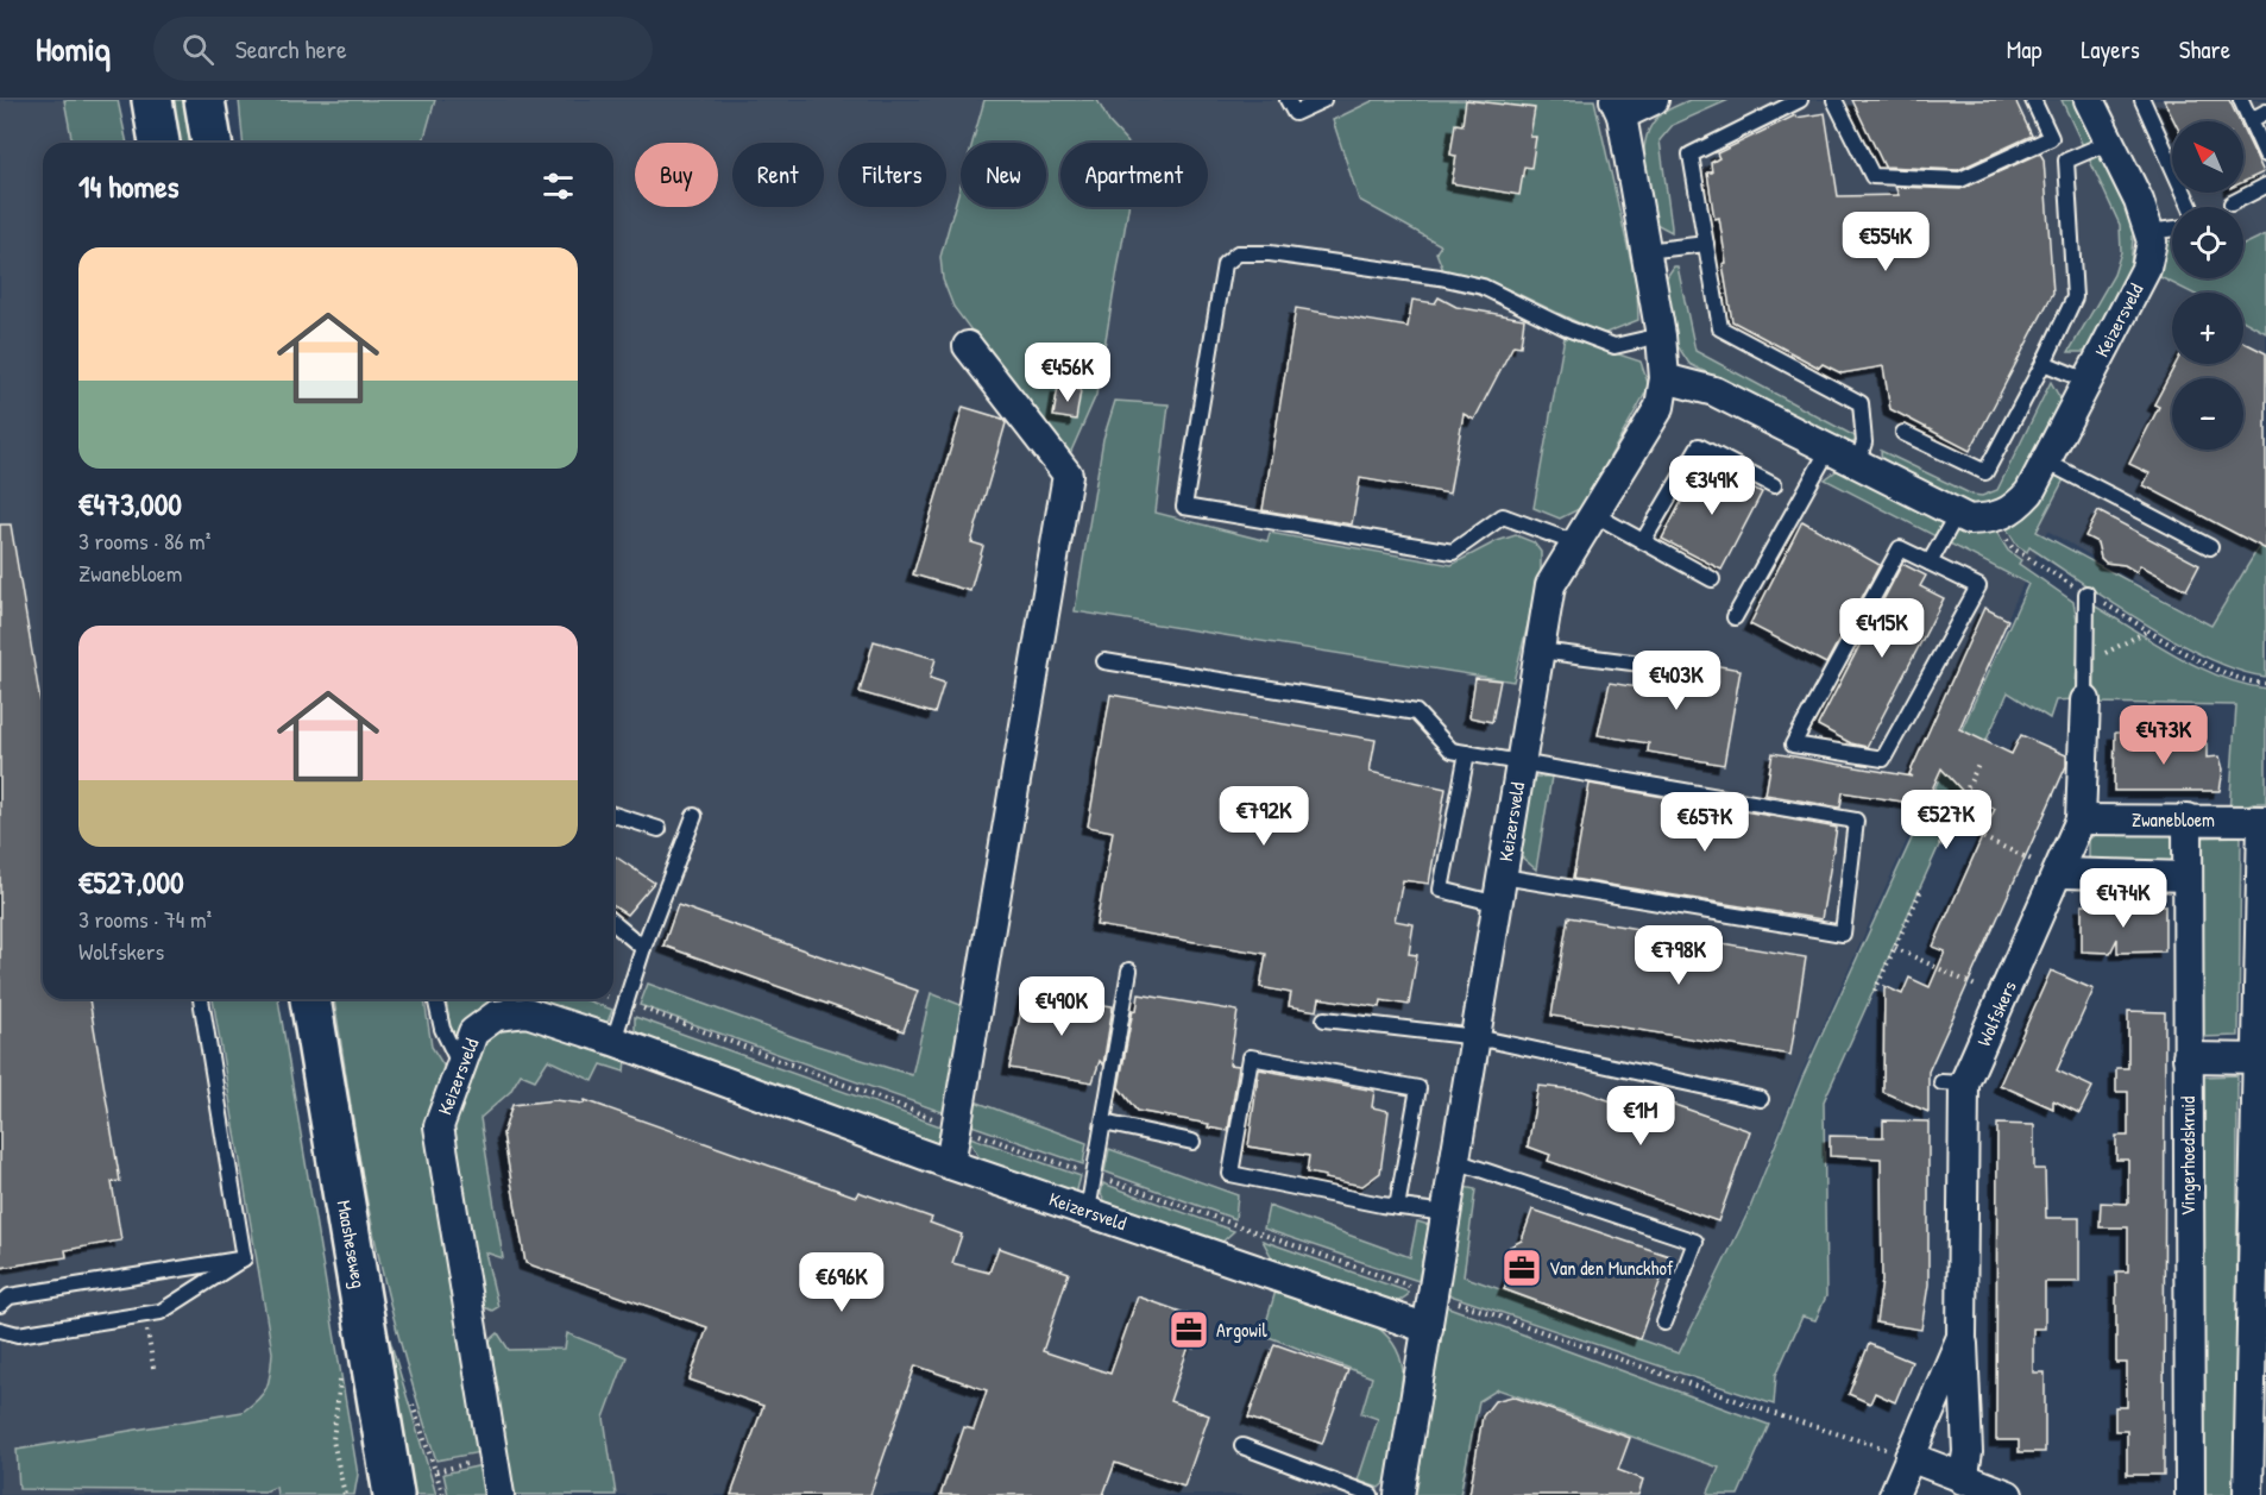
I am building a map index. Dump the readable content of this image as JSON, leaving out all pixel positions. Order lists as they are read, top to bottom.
{
  "streets": {
    "main road": ["Maasheseweg"],
    "street": [
      "Keizersveld",
      "Zwanebloem",
      "Wolfskers",
      "Vingerhoedskruid"
    ]
  },
  "crossings": [
    ["Zwanebloem", "Wolfskers"],
    ["Zwanebloem", "Vingerhoedskruid"]
  ],
  "places": {
    "office": ["Van den Munckhof", "Argowil"]
  },
  "north": "top left",
  "page": {
    "header": "Homiq",
    "search": "Search here",
    "nav": ["Map", "Layers", "Share"],
    "map_buttons": ["+", "−"],
    "chip": [
      "Buy",
      "Rent",
      "Filters",
      "New",
      "Apartment"
    ],
    "heading": "14 homes",
    "price": [
      "€554K",
      "€456K",
      "€349K",
      "€415K",
      "€403K",
      "€473K",
      "€792K",
      "€527K",
      "€657K",
      "€474K",
      "€798K",
      "€490K",
      "€1M",
      "€696K"
    ],
    "list": [
      {
        "name": "€473,000",
        "note": "3 rooms · 86 m² · Zwanebloem"
      },
      {
        "name": "€527,000",
        "note": "3 rooms · 74 m² · Wolfskers"
      }
    ]
  }
}
